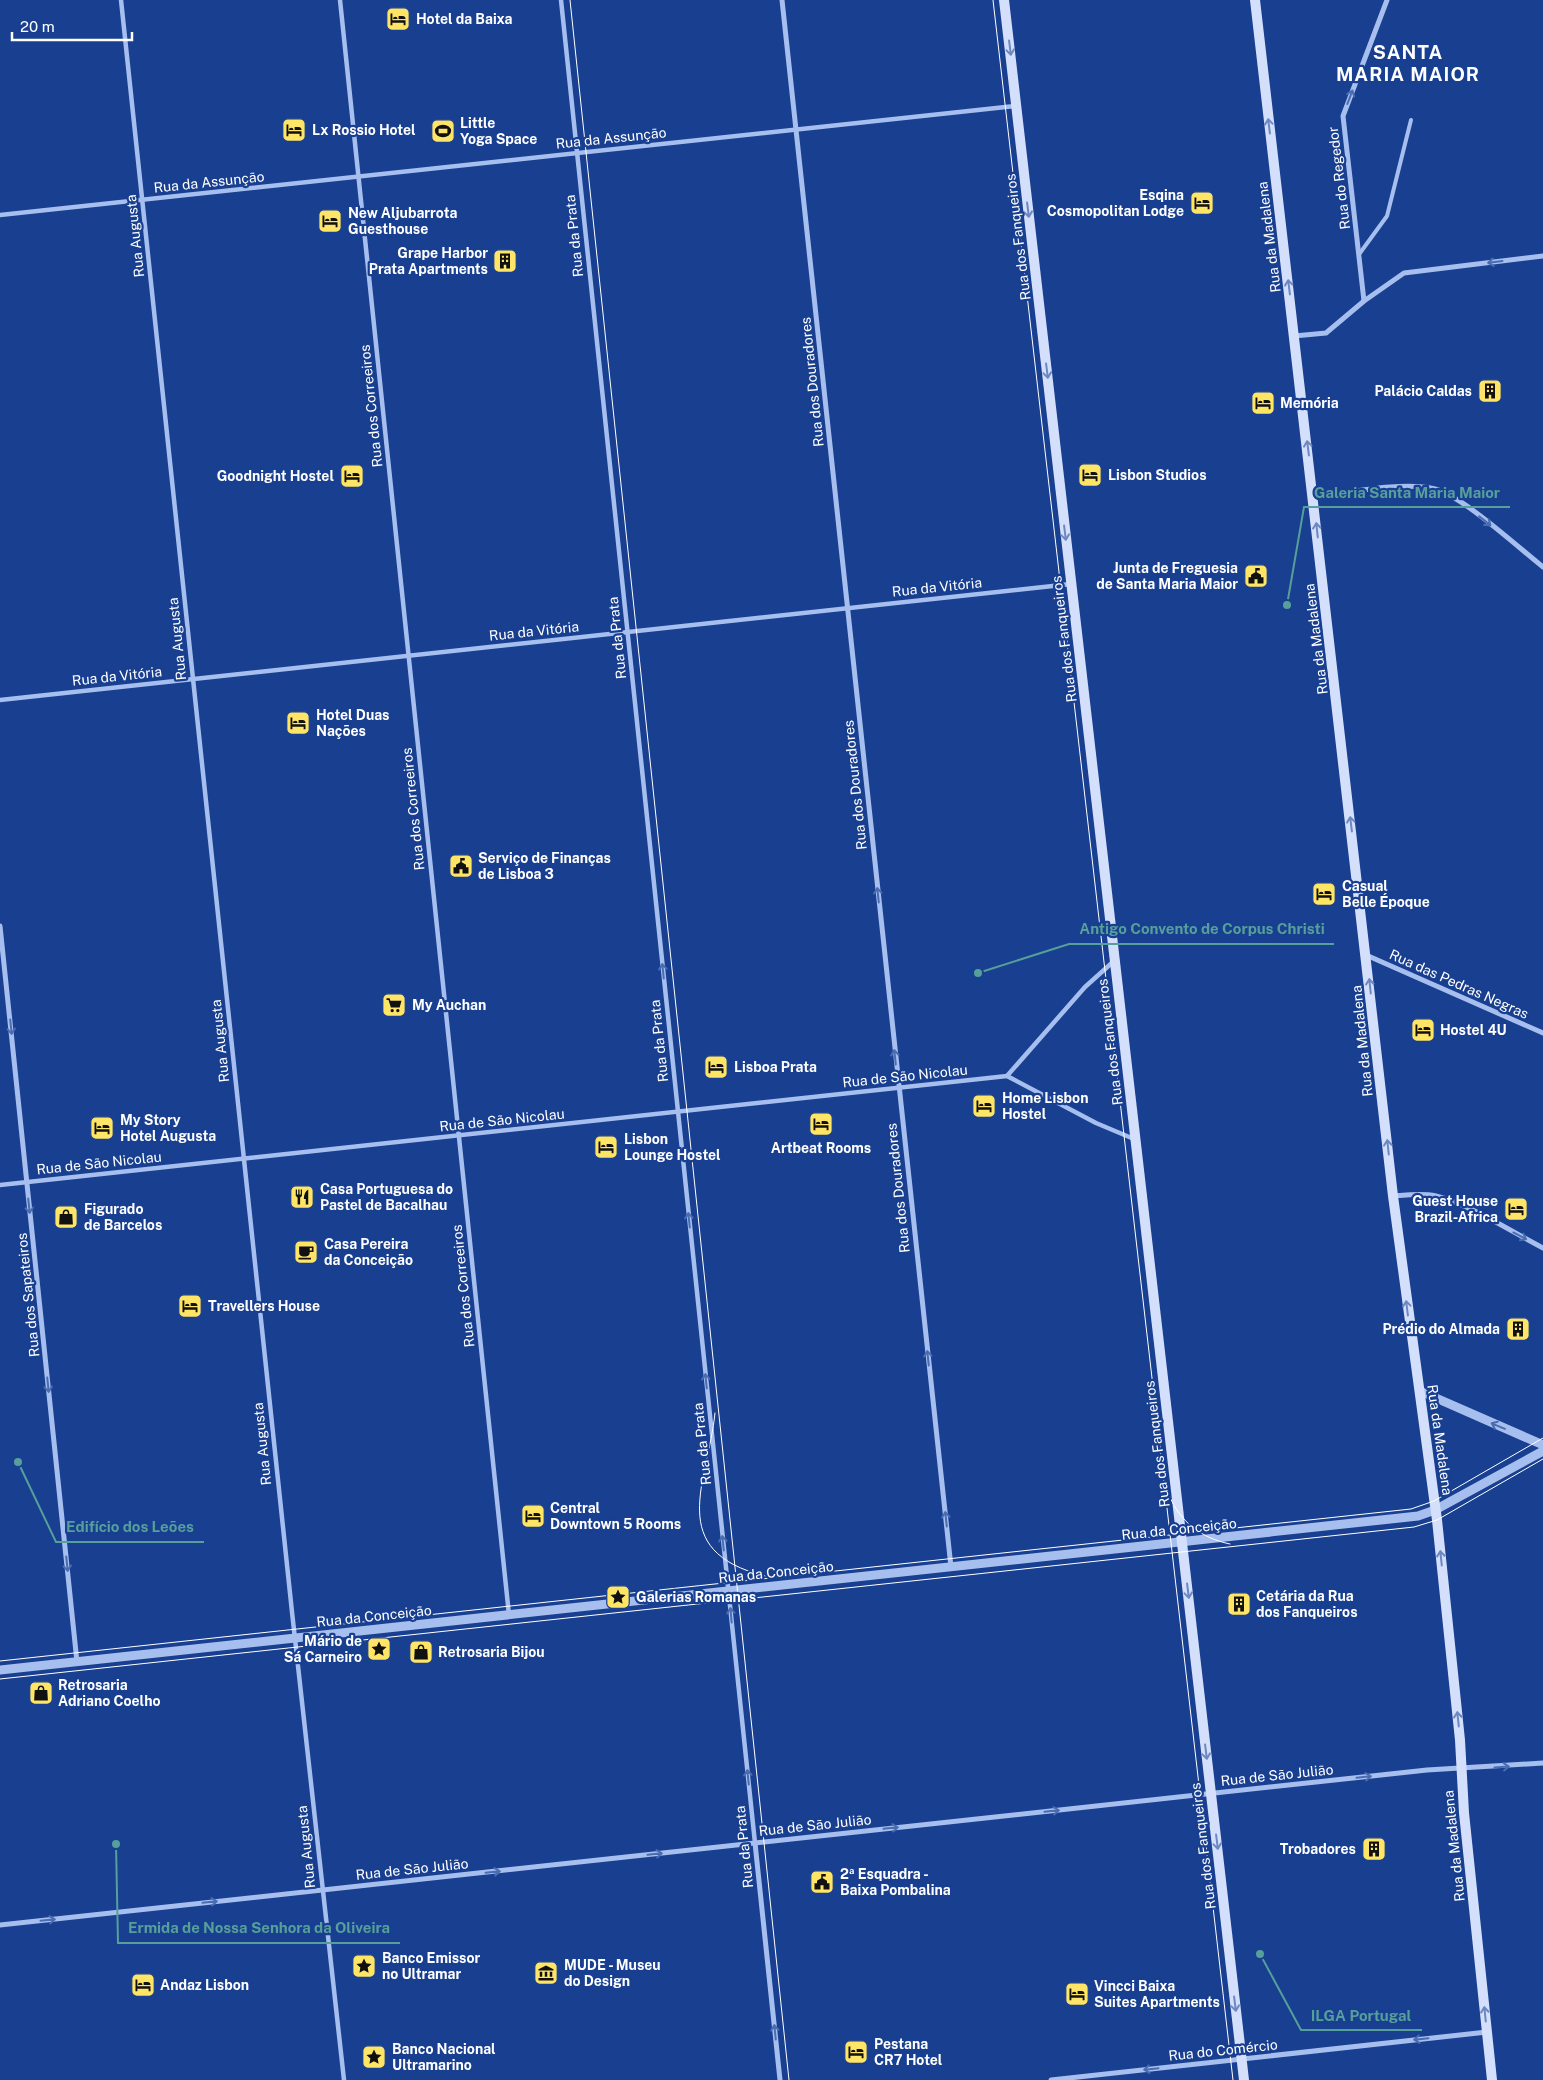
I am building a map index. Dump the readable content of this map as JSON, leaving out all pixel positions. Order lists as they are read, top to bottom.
{
  "streets": {
    "main road": ["Rua dos Fanqueiros", "Rua da Madalena"],
    "street": [
      "Rua da Assunção",
      "Rua do Regedor",
      "Rua Augusta",
      "Rua da Prata",
      "Rua dos Douradores",
      "Rua dos Correeiros",
      "Rua da Vitória",
      "Rua das Pedras Negras",
      "Rua de São Nicolau",
      "Rua dos Sapateiros",
      "Rua da Conceição",
      "Rua de São Julião",
      "Rua do Comércio"
    ]
  },
  "crossings": [
    ["Rua da Assunção", "Rua Augusta"],
    ["Rua da Assunção", "Rua da Prata"],
    ["Rua da Assunção", "Rua dos Fanqueiros"],
    ["Rua da Assunção", "Rua dos Douradores"],
    ["Rua da Assunção", "Rua dos Correeiros"],
    ["Rua Augusta", "Rua da Vitória"],
    ["Rua Augusta", "Rua de São Nicolau"],
    ["Rua Augusta", "Rua da Conceição"],
    ["Rua Augusta", "Rua de São Julião"],
    ["Rua da Prata", "Rua da Vitória"],
    ["Rua da Prata", "Rua de São Nicolau"],
    ["Rua da Prata", "Rua da Conceição"],
    ["Rua da Prata", "Rua de São Julião"],
    ["Rua dos Fanqueiros", "Rua da Vitória"],
    ["Rua dos Fanqueiros", "Rua da Conceição"],
    ["Rua dos Fanqueiros", "Rua de São Julião"],
    ["Rua dos Fanqueiros", "Rua do Comércio"],
    ["Rua da Madalena", "Rua das Pedras Negras"],
    ["Rua da Madalena", "Rua da Conceição"],
    ["Rua da Madalena", "Rua de São Julião"],
    ["Rua da Madalena", "Rua do Comércio"],
    ["Rua dos Douradores", "Rua da Vitória"],
    ["Rua dos Douradores", "Rua de São Nicolau"],
    ["Rua dos Douradores", "Rua da Conceição"],
    ["Rua dos Correeiros", "Rua da Vitória"],
    ["Rua dos Correeiros", "Rua de São Nicolau"],
    ["Rua dos Correeiros", "Rua da Conceição"],
    ["Rua de São Nicolau", "Rua dos Sapateiros"],
    ["Rua dos Sapateiros", "Rua da Conceição"]
  ],
  "one_way": [
    "Rua do Regedor",
    "Rua da Prata",
    "Rua dos Fanqueiros",
    "Rua da Madalena",
    "Rua dos Douradores",
    "Rua dos Sapateiros",
    "Rua de São Julião",
    "Rua do Comércio"
  ],
  "districts": ["SANTA MARIA MAIOR"],
  "places": {
    "hotel": [
      "Hotel da Baixa",
      "Lx Rossio Hotel",
      "Esqina Cosmopolitan Lodge",
      "New Aljubarrota Guesthouse",
      "Memória",
      "Lisbon Studios",
      "Goodnight Hostel",
      "Hotel Duas Nações",
      "Casual Belle Époque",
      "Hostel 4U",
      "Lisboa Prata",
      "Home Lisbon Hostel",
      "Artbeat Rooms",
      "My Story Hotel Augusta",
      "Lisbon Lounge Hostel",
      "Guest House Brazil-Africa",
      "Travellers House",
      "Central Downtown 5 Rooms",
      "Andaz Lisbon",
      "Vincci Baixa Suites Apartments",
      "Pestana CR7 Hotel"
    ],
    "sports": ["Little Yoga Space"],
    "building": [
      "Grape Harbor Prata Apartments",
      "Palácio Caldas",
      "Prédio do Almada",
      "Cetária da Rua dos Fanqueiros",
      "Trobadores"
    ],
    "public building": ["Junta de Freguesia de Santa Maria Maior", "Serviço de Finanças de Lisboa 3", "2ª Esquadra - Baixa Pombalina"],
    "other": [
      "Galeria Santa Maria Maior",
      "Antigo Convento de Corpus Christi",
      "Edifício dos Leões",
      "Ermida de Nossa Senhora da Oliveira",
      "ILGA Portugal"
    ],
    "supermarket": ["My Auchan"],
    "restaurant": ["Casa Portuguesa do Pastel de Bacalhau"],
    "shop": ["Figurado de Barcelos", "Retrosaria Bijou", "Retrosaria Adriano Coelho"],
    "cafe": ["Casa Pereira da Conceição"],
    "place": [
      "Galerias Romanas",
      "Mário de Sá Carneiro",
      "Banco Emissor no Ultramar",
      "Banco Nacional Ultramarino"
    ],
    "museum": ["MUDE - Museu do Design"]
  },
  "scale_bar": "20 m"
}
